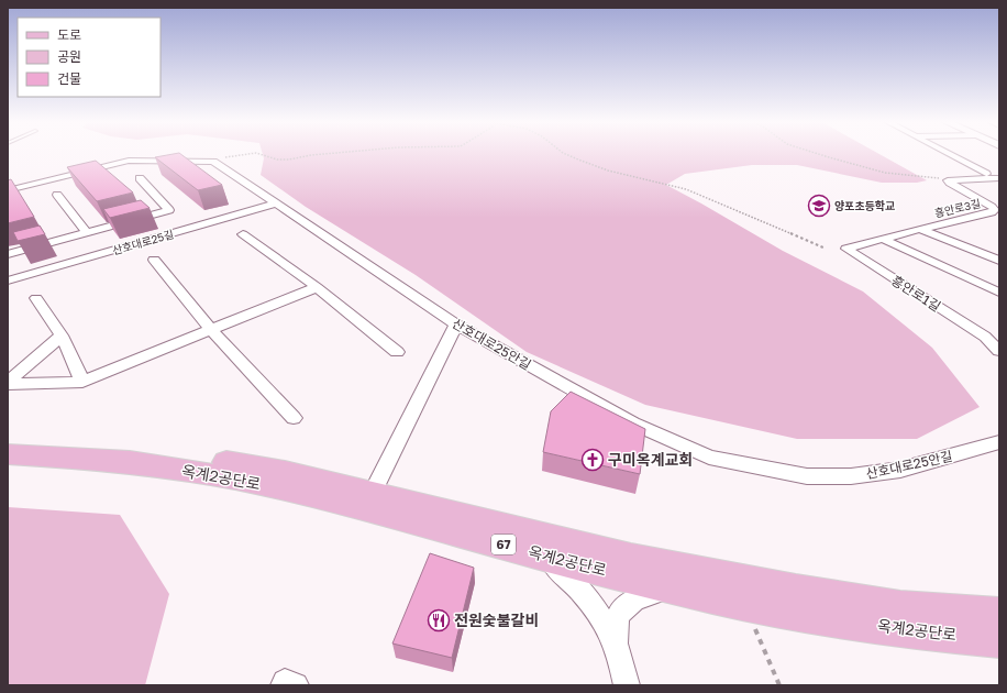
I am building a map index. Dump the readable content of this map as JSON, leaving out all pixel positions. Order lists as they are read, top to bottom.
{
  "streets": {
    "main road": ["옥계2공단로", "67"],
    "street": [
      "흥안로3길",
      "산호대로25길",
      "흥안로1길",
      "산호대로25안길"
    ]
  },
  "crossings": [
    ["흥안로3길", "흥안로1길"],
    ["산호대로25길", "산호대로25안길"]
  ],
  "places": {
    "school or university": ["양포초등학교"],
    "church": ["구미옥계교회"],
    "restaurant": ["전원숯불갈비"]
  },
  "legend": ["도로", "공원", "건물"]
}
